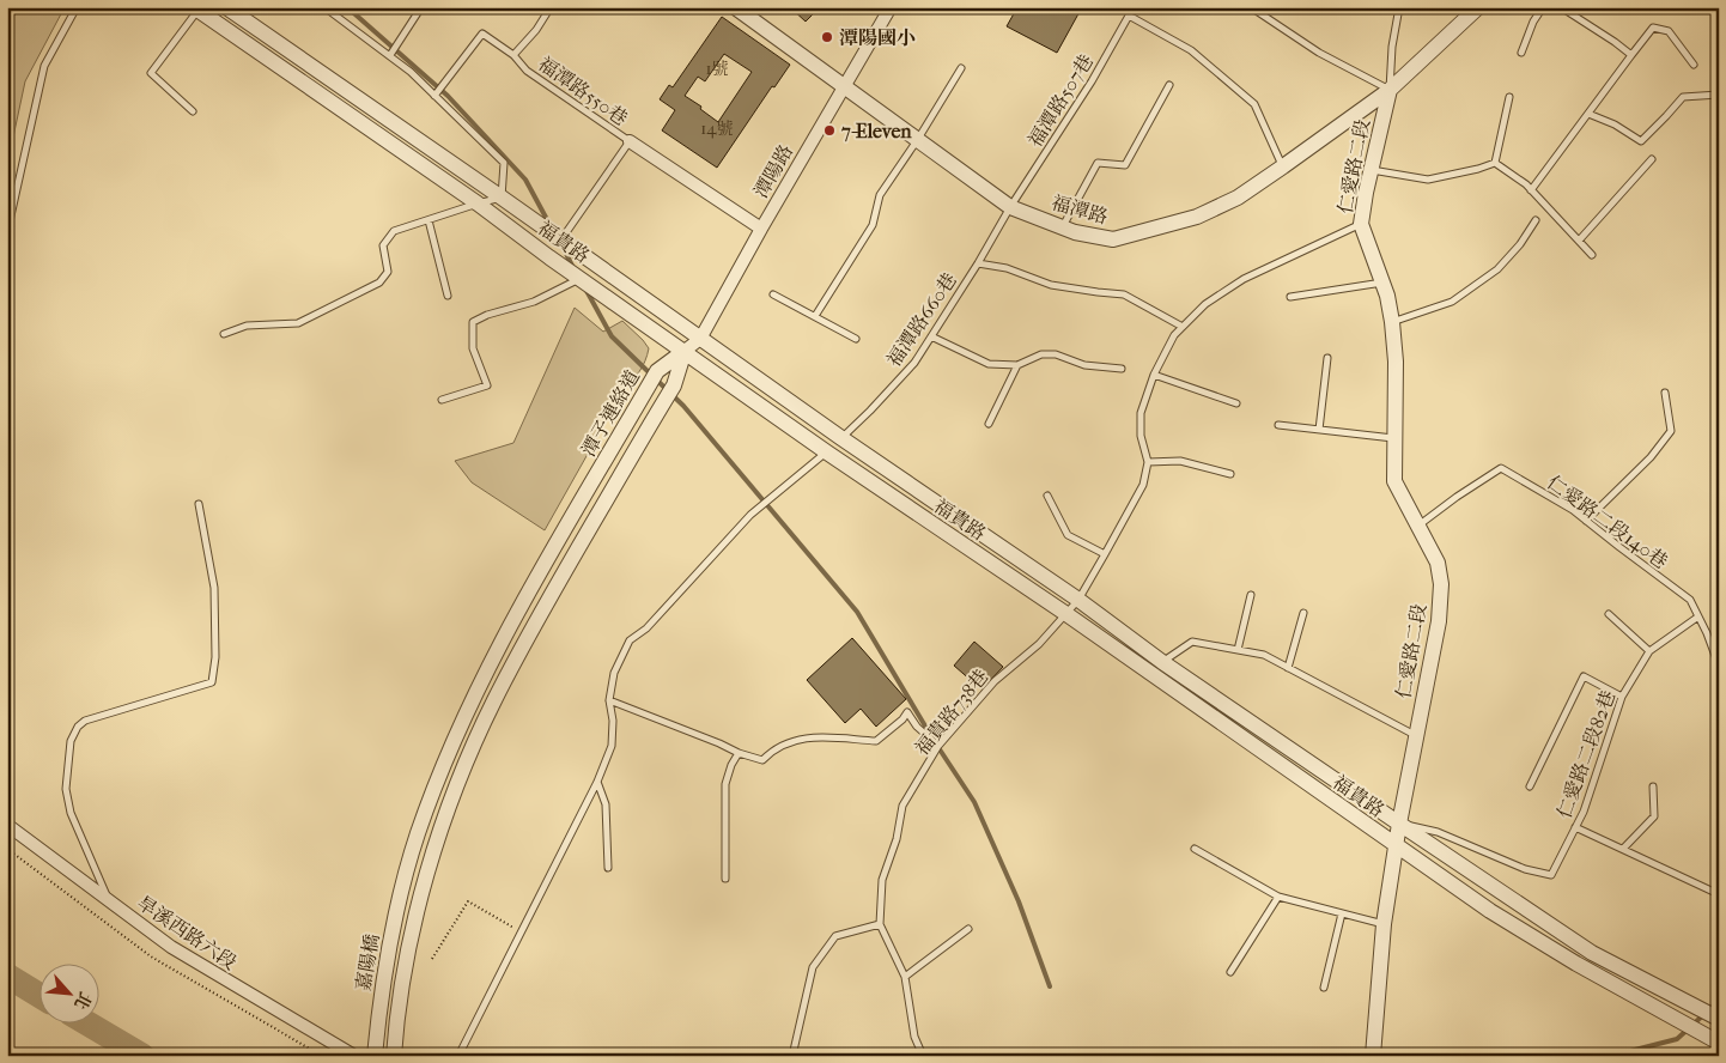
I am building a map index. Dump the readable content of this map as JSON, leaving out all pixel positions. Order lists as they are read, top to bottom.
{
  "streets": {
    "street": [
      "仁愛路二段",
      "潭陽路",
      "福潭路",
      "福貴路",
      "潭子連絡道",
      "旱溪西路六段",
      "嘉陽橋"
    ],
    "lane": [
      "福潭路550巷",
      "福潭路507巷",
      "福潭路660巷",
      "仁愛路二段140巷",
      "福貴路738巷",
      "仁愛路二段82巷"
    ]
  },
  "crossings": [
    ["福潭路507巷", "福潭路"],
    ["福潭路507巷", "福潭路660巷"],
    ["仁愛路二段", "福潭路"],
    ["仁愛路二段", "福貴路"],
    ["仁愛路二段", "仁愛路二段140巷"],
    ["仁愛路二段", "仁愛路二段82巷"],
    ["潭陽路", "福潭路"],
    ["潭陽路", "福貴路"],
    ["潭陽路", "潭子連絡道"],
    ["福潭路", "福潭路660巷"],
    ["福貴路", "福潭路660巷"],
    ["福貴路", "潭子連絡道"],
    ["福貴路", "福貴路738巷"],
    ["福貴路", "仁愛路二段82巷"],
    ["潭子連絡道", "嘉陽橋"],
    ["仁愛路二段140巷", "仁愛路二段82巷"]
  ],
  "places": ["潭陽國小", "7-Eleven"],
  "house_numbers": ["1號", "14號"],
  "north": "bottom right"
}
